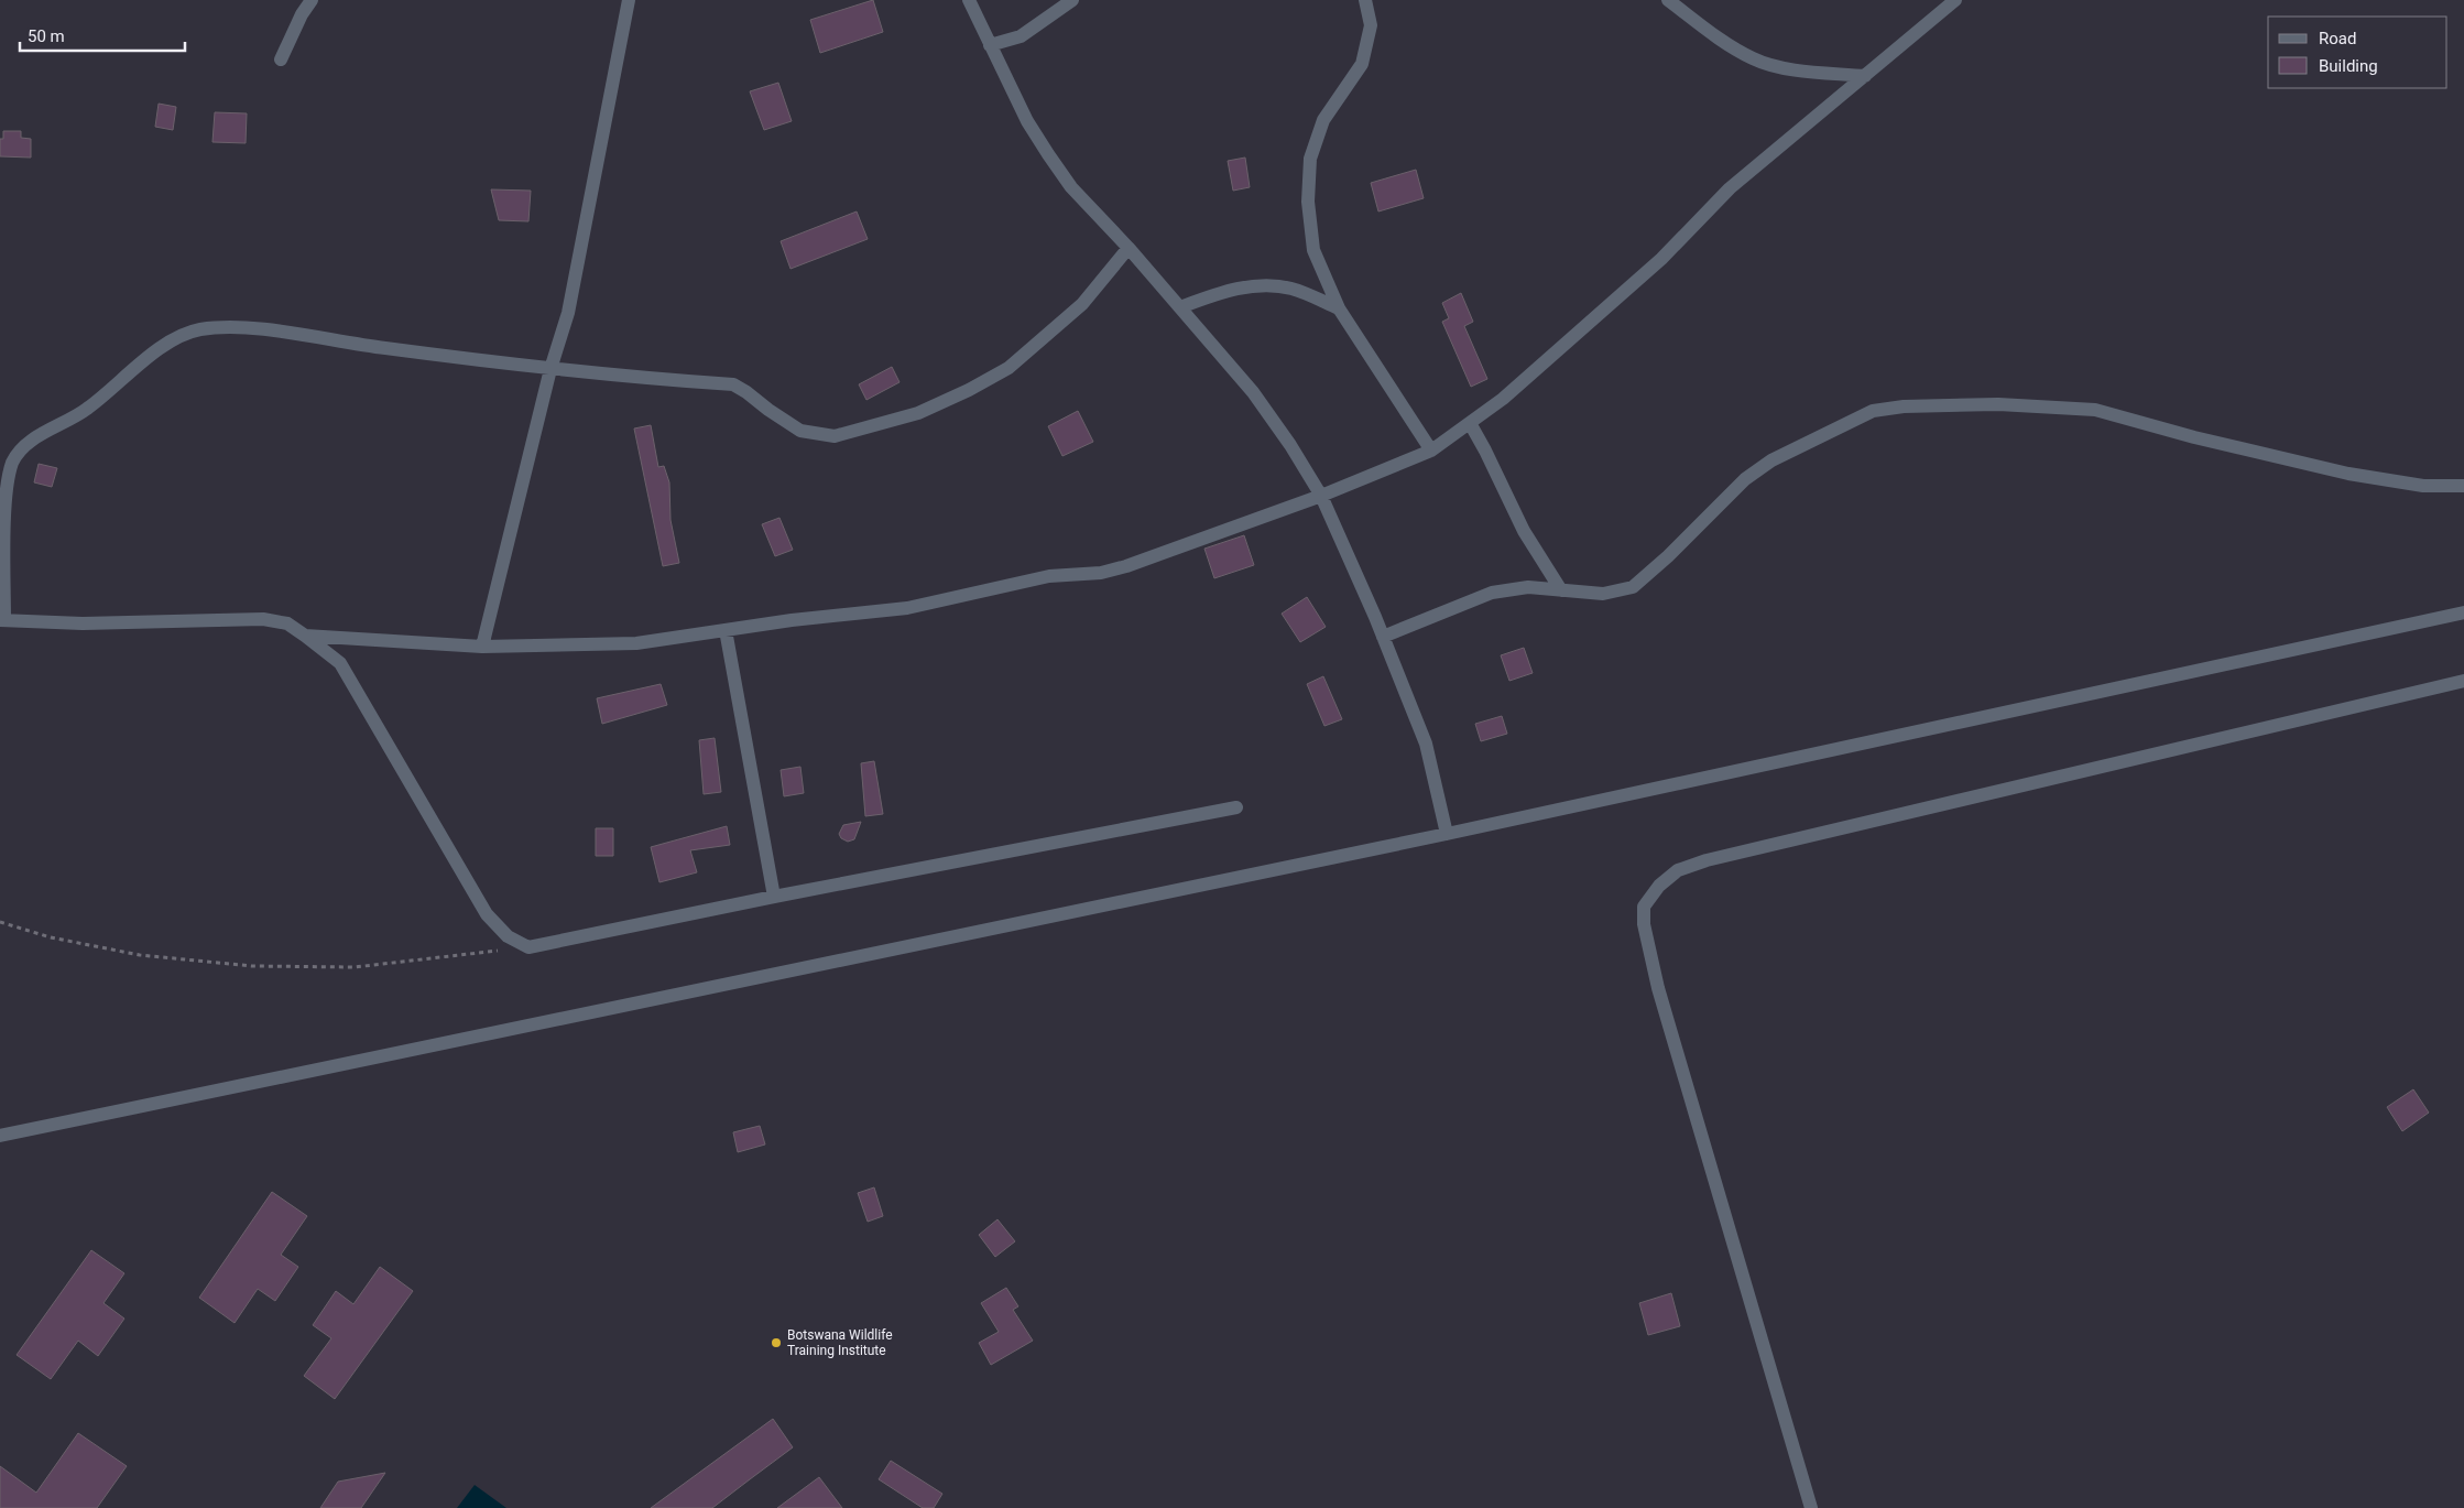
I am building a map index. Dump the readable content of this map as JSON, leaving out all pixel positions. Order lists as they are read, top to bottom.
{
  "places": ["Botswana Wildlife Training Institute"],
  "legend": ["Road", "Building"],
  "scale_bar": "50 m"
}
